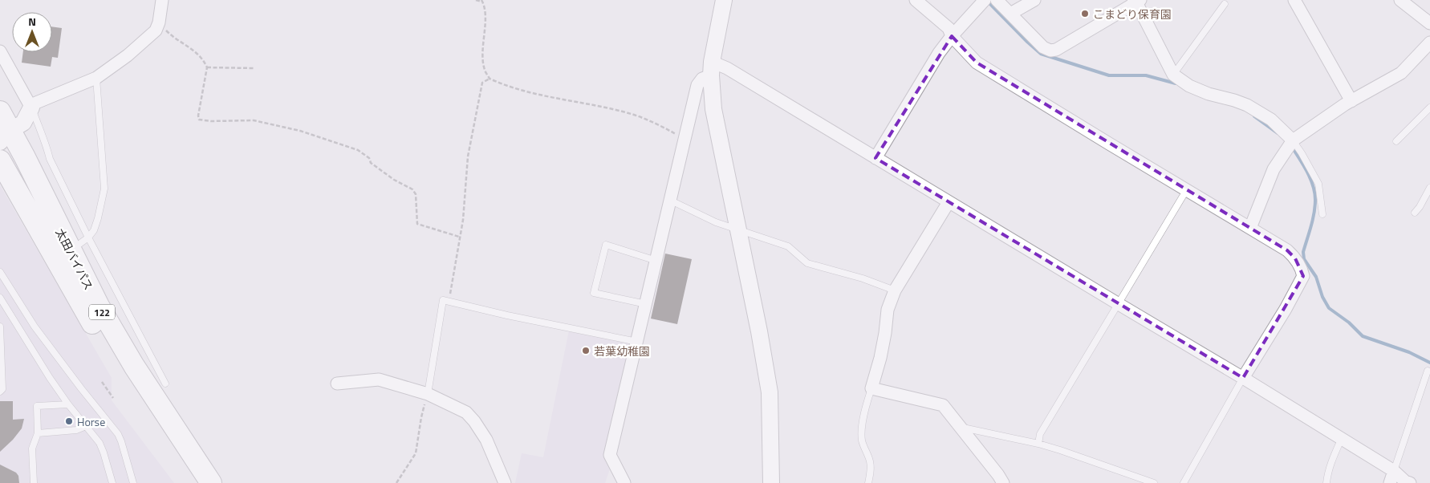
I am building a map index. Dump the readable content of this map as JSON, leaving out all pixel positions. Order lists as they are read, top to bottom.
{
  "streets": {
    "highway": ["太田バイパス", "122"]
  },
  "places": ["こまどり保育園", "若葉幼稚園", "Horse"],
  "north": "top"
}
